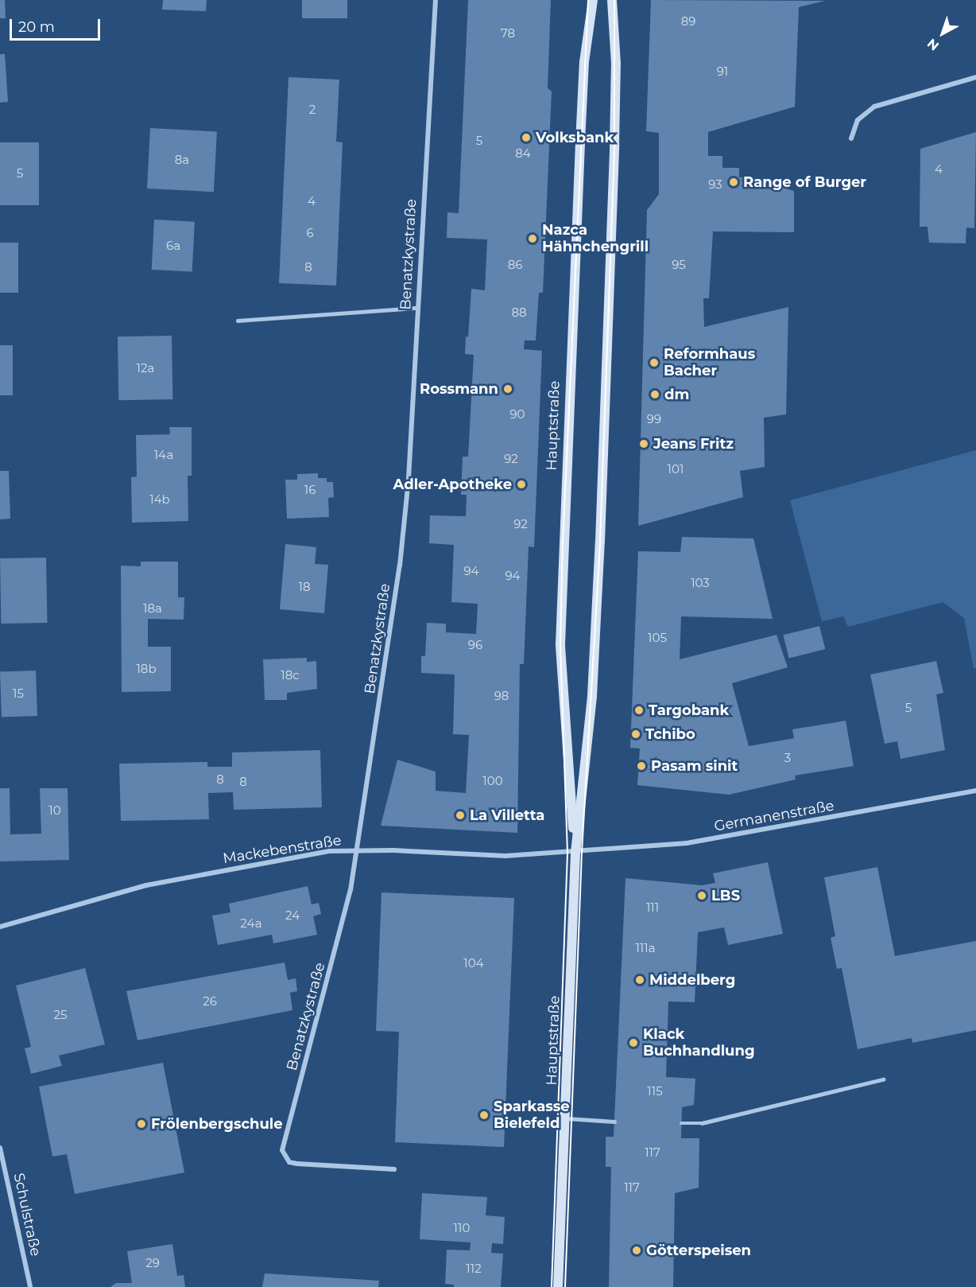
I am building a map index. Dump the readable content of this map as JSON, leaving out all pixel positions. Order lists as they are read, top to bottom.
{
  "streets": {
    "street": [
      "Benatzkystraße",
      "Hauptstraße",
      "Germanenstraße",
      "Mackebenstraße",
      "Schulstraße"
    ]
  },
  "crossings": [
    ["Benatzkystraße", "Mackebenstraße"],
    ["Hauptstraße", "Germanenstraße"],
    ["Hauptstraße", "Mackebenstraße"],
    ["Germanenstraße", "Mackebenstraße"]
  ],
  "places": [
    "Volksbank",
    "Range of Burger",
    "Nazca Hähnchengrill",
    "Reformhaus Bacher",
    "Rossmann",
    "dm",
    "Jeans Fritz",
    "Adler-Apotheke",
    "Targobank",
    "Tchibo",
    "Pasam sinit",
    "La Villetta",
    "LBS",
    "Middelberg",
    "Klack Buchhandlung",
    "Sparkasse Bielefeld",
    "Frölenbergschule",
    "Götterspeisen"
  ],
  "house_numbers": [
    "89",
    "78",
    "91",
    "2",
    "5",
    "84",
    "8a",
    "4",
    "5",
    "93",
    "4",
    "6",
    "6a",
    "86",
    "95",
    "8",
    "88",
    "12a",
    "90",
    "99",
    "14a",
    "92",
    "101",
    "16",
    "14b",
    "92",
    "94",
    "94",
    "103",
    "18",
    "18a",
    "105",
    "96",
    "18b",
    "18c",
    "15",
    "98",
    "5",
    "3",
    "8",
    "100",
    "8",
    "10",
    "111",
    "24",
    "24a",
    "111a",
    "104",
    "26",
    "25",
    "115",
    "117",
    "117",
    "110",
    "29",
    "112"
  ],
  "scale_bar": "20 m",
  "north": "bottom left"
}
